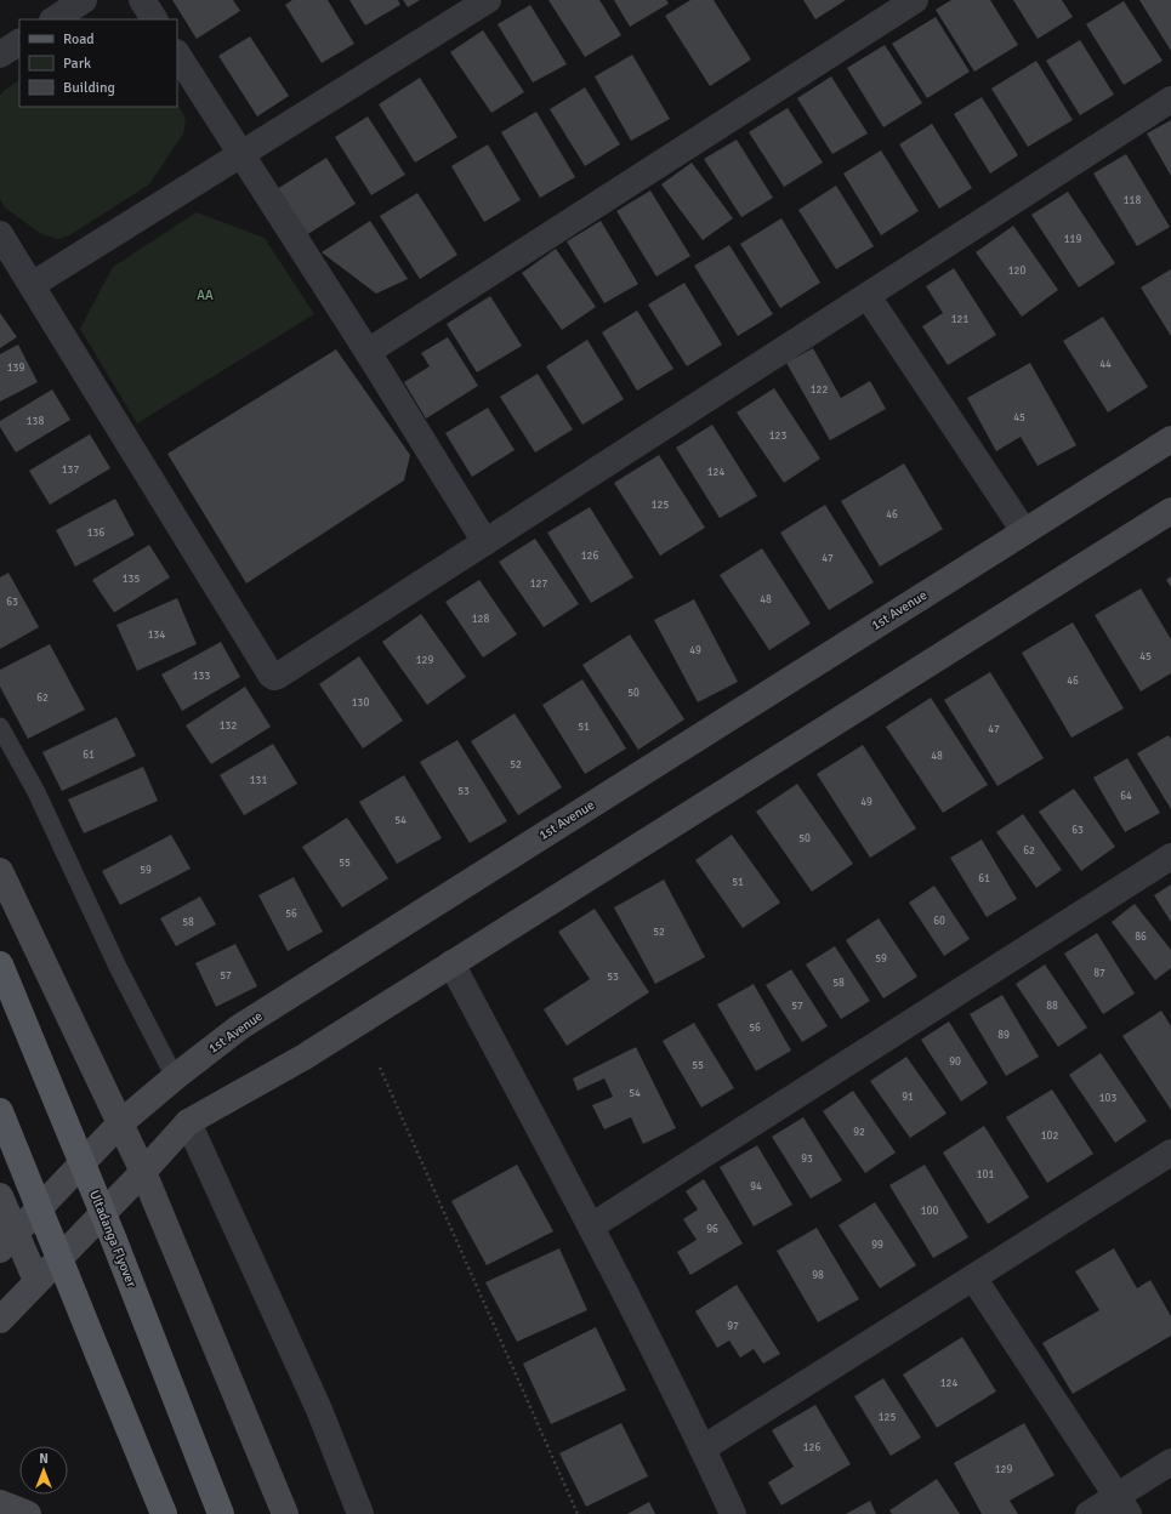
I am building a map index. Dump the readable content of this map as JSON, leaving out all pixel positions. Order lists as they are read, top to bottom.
{
  "streets": {
    "main road": ["1st Avenue", "Ultadanga Flyover"]
  },
  "parks": ["AA"],
  "house_numbers": [
    "118",
    "119",
    "120",
    "121",
    "44",
    "139",
    "122",
    "45",
    "138",
    "123",
    "137",
    "124",
    "125",
    "46",
    "136",
    "126",
    "47",
    "135",
    "127",
    "48",
    "63",
    "128",
    "134",
    "49",
    "45",
    "129",
    "133",
    "46",
    "50",
    "62",
    "130",
    "132",
    "51",
    "47",
    "61",
    "48",
    "52",
    "131",
    "53",
    "64",
    "49",
    "54",
    "63",
    "50",
    "62",
    "55",
    "59",
    "61",
    "51",
    "56",
    "60",
    "58",
    "52",
    "86",
    "59",
    "87",
    "57",
    "53",
    "58",
    "57",
    "88",
    "56",
    "89",
    "90",
    "55",
    "54",
    "91",
    "103",
    "92",
    "102",
    "93",
    "101",
    "94",
    "100",
    "96",
    "99",
    "98",
    "97",
    "124",
    "125",
    "126",
    "129"
  ],
  "legend": ["Road", "Park", "Building"],
  "north": "top"
}
